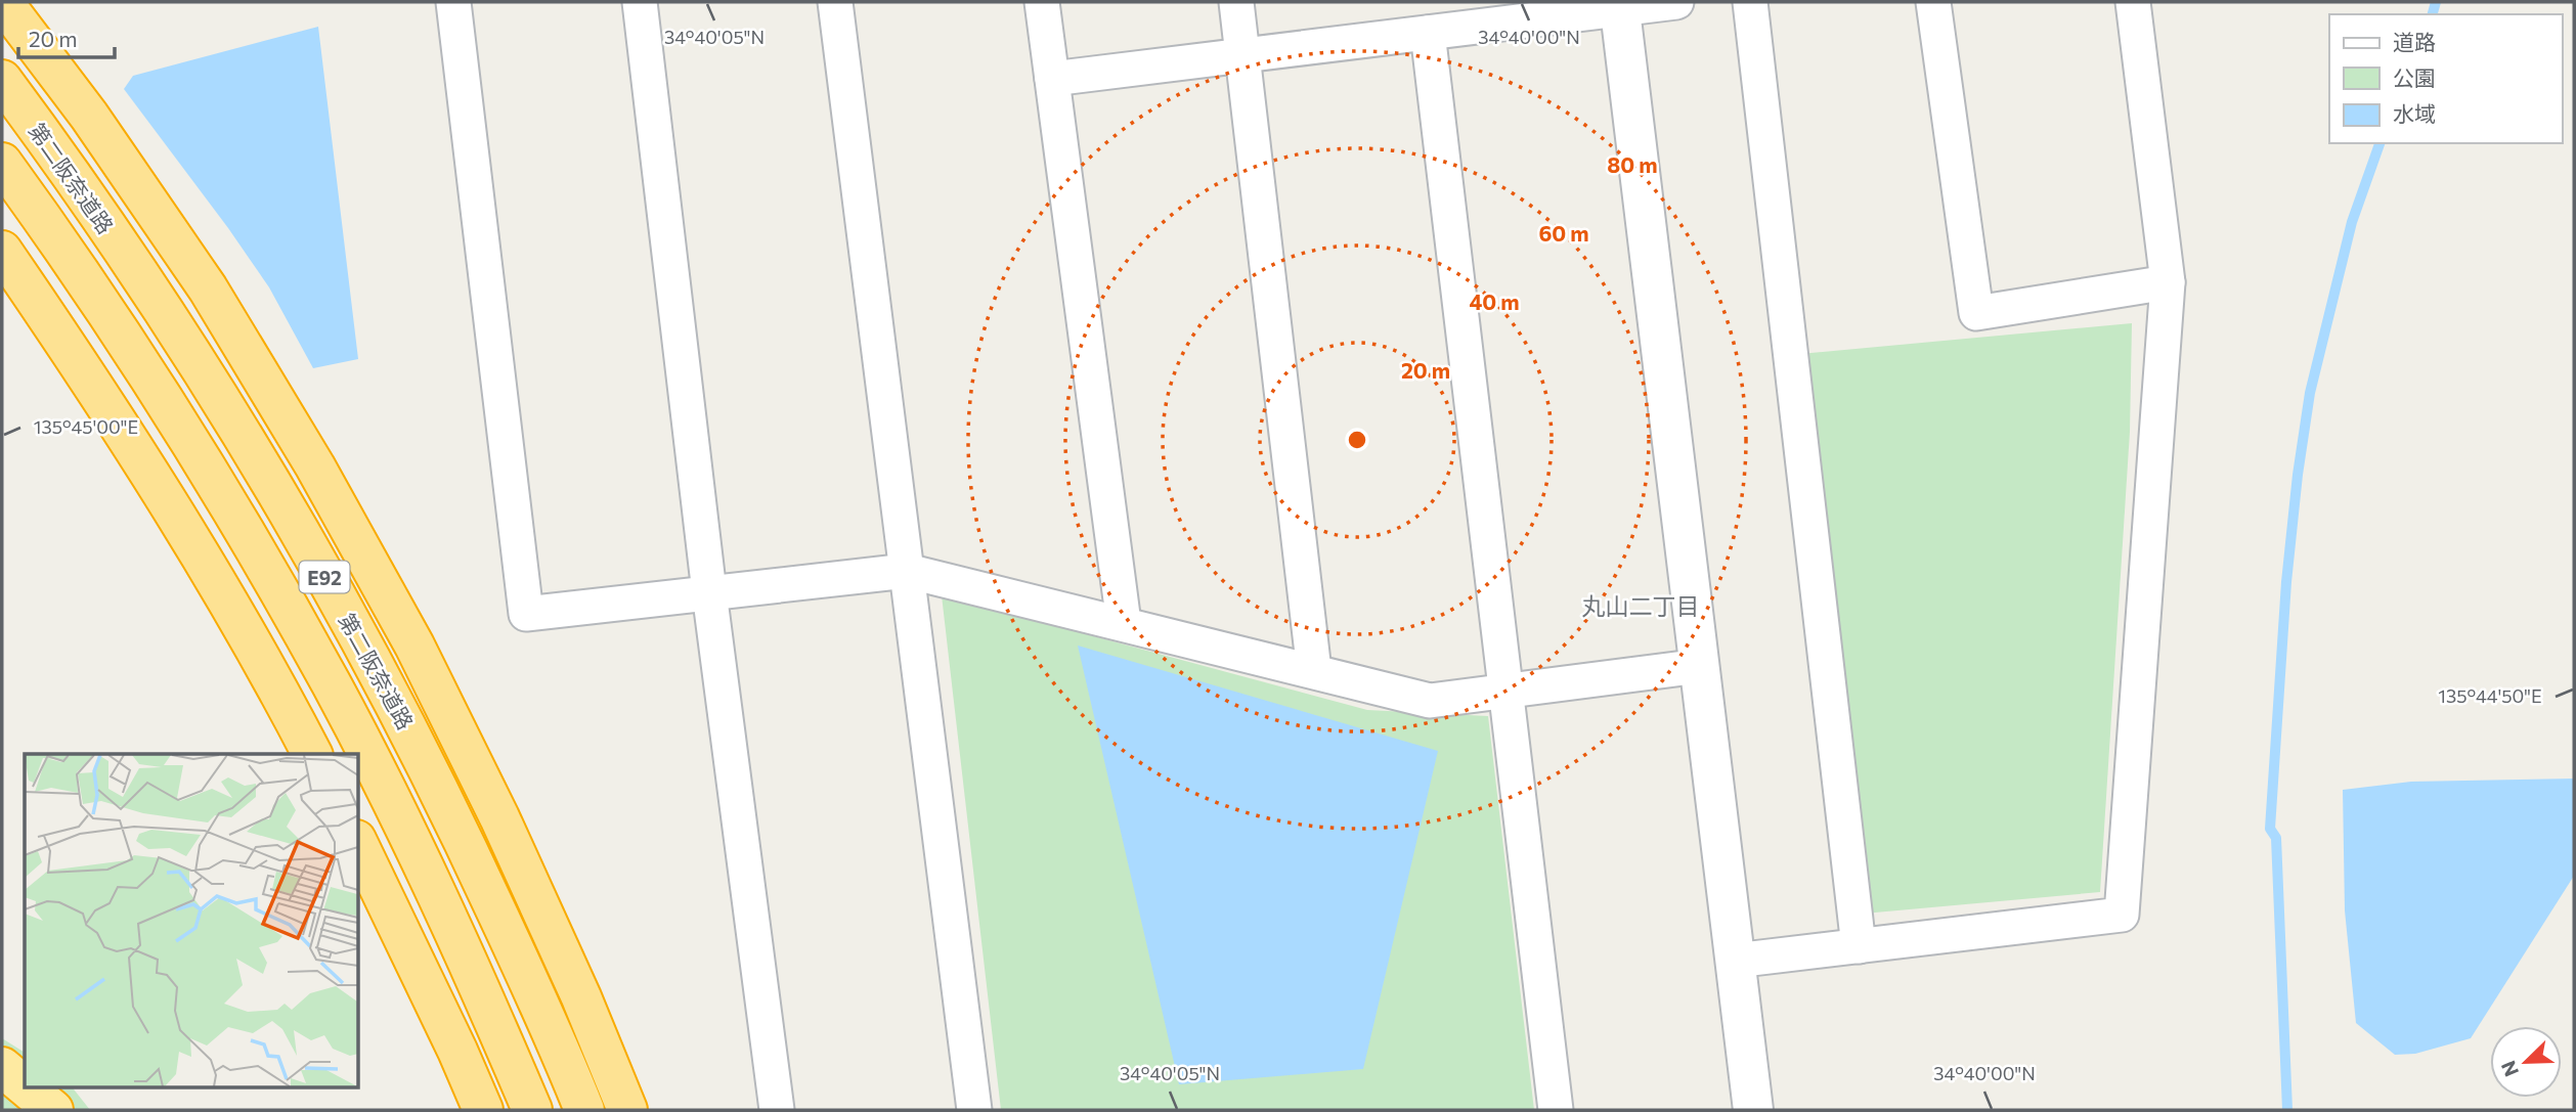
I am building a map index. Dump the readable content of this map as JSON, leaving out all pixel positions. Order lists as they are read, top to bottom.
{
  "streets": {
    "highway": ["第二阪奈道路", "E92"]
  },
  "districts": ["丸山二丁目"],
  "legend": ["道路", "公園", "水域"],
  "scale_bar": "20 m",
  "north": "bottom left",
  "coordinates": [
    "34°40'05\"N",
    "34°40'00\"N",
    "135°45'00\"E",
    "135°44'50\"E"
  ],
  "rings": [
    "80 m",
    "60 m",
    "40 m",
    "20 m"
  ]
}
